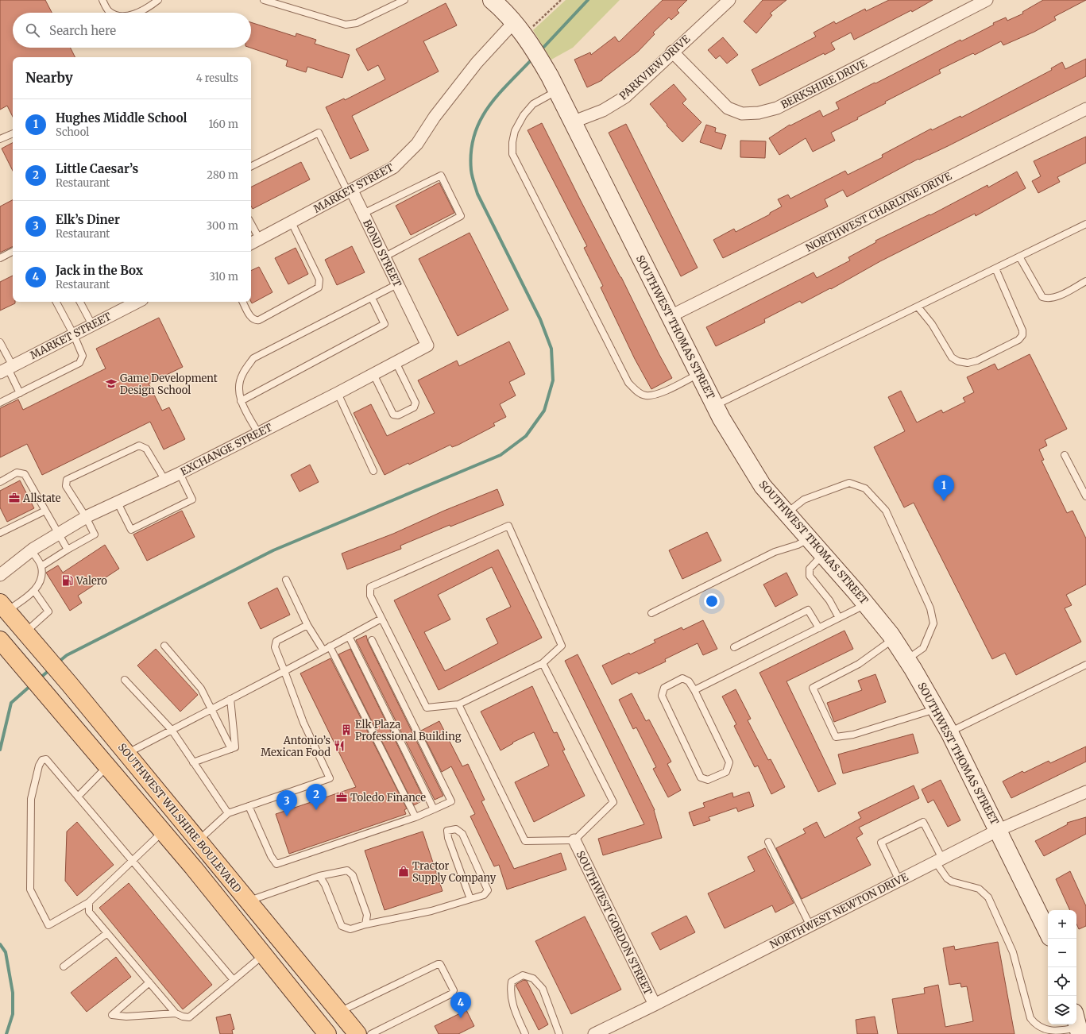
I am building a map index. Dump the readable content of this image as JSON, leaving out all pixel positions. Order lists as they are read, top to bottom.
{
  "streets": {
    "main road": ["SOUTHWEST WILSHIRE BOULEVARD"],
    "street": [
      "PARKVIEW DRIVE",
      "BERKSHIRE DRIVE",
      "MARKET STREET",
      "NORTHWEST CHARLYNE DRIVE",
      "BOND STREET",
      "SOUTHWEST THOMAS STREET",
      "EXCHANGE STREET",
      "NORTHWEST NEWTON DRIVE",
      "SOUTHWEST GORDON STREET"
    ]
  },
  "crossings": [
    ["PARKVIEW DRIVE", "BERKSHIRE DRIVE"],
    ["PARKVIEW DRIVE", "SOUTHWEST THOMAS STREET"],
    ["MARKET STREET", "BOND STREET"],
    ["MARKET STREET", "SOUTHWEST THOMAS STREET"],
    ["NORTHWEST CHARLYNE DRIVE", "SOUTHWEST THOMAS STREET"],
    ["BOND STREET", "EXCHANGE STREET"],
    ["SOUTHWEST THOMAS STREET", "NORTHWEST NEWTON DRIVE"],
    ["NORTHWEST NEWTON DRIVE", "SOUTHWEST GORDON STREET"]
  ],
  "places": {
    "school or university": ["Game Development Design School"],
    "office": ["Allstate", "Toledo Finance"],
    "fuel station": ["Valero"],
    "building": ["Elk Plaza Professional Building"],
    "restaurant": ["Antonio’s Mexican Food"],
    "shop": ["Tractor Supply Company"]
  },
  "page": {
    "search": "Search here",
    "heading": ["Nearby", "4 results"],
    "list": [
      {
        "mark": "1",
        "name": "Hughes Middle School",
        "note": "School",
        "value": "160 m"
      },
      {
        "mark": "2",
        "name": "Little Caesar’s",
        "note": "Restaurant",
        "value": "280 m"
      },
      {
        "mark": "3",
        "name": "Elk’s Diner",
        "note": "Restaurant",
        "value": "300 m"
      },
      {
        "mark": "4",
        "name": "Jack in the Box",
        "note": "Restaurant",
        "value": "310 m"
      }
    ],
    "pins": [
      "1",
      "2",
      "3",
      "4"
    ],
    "map_buttons": ["+", "−"]
  }
}
